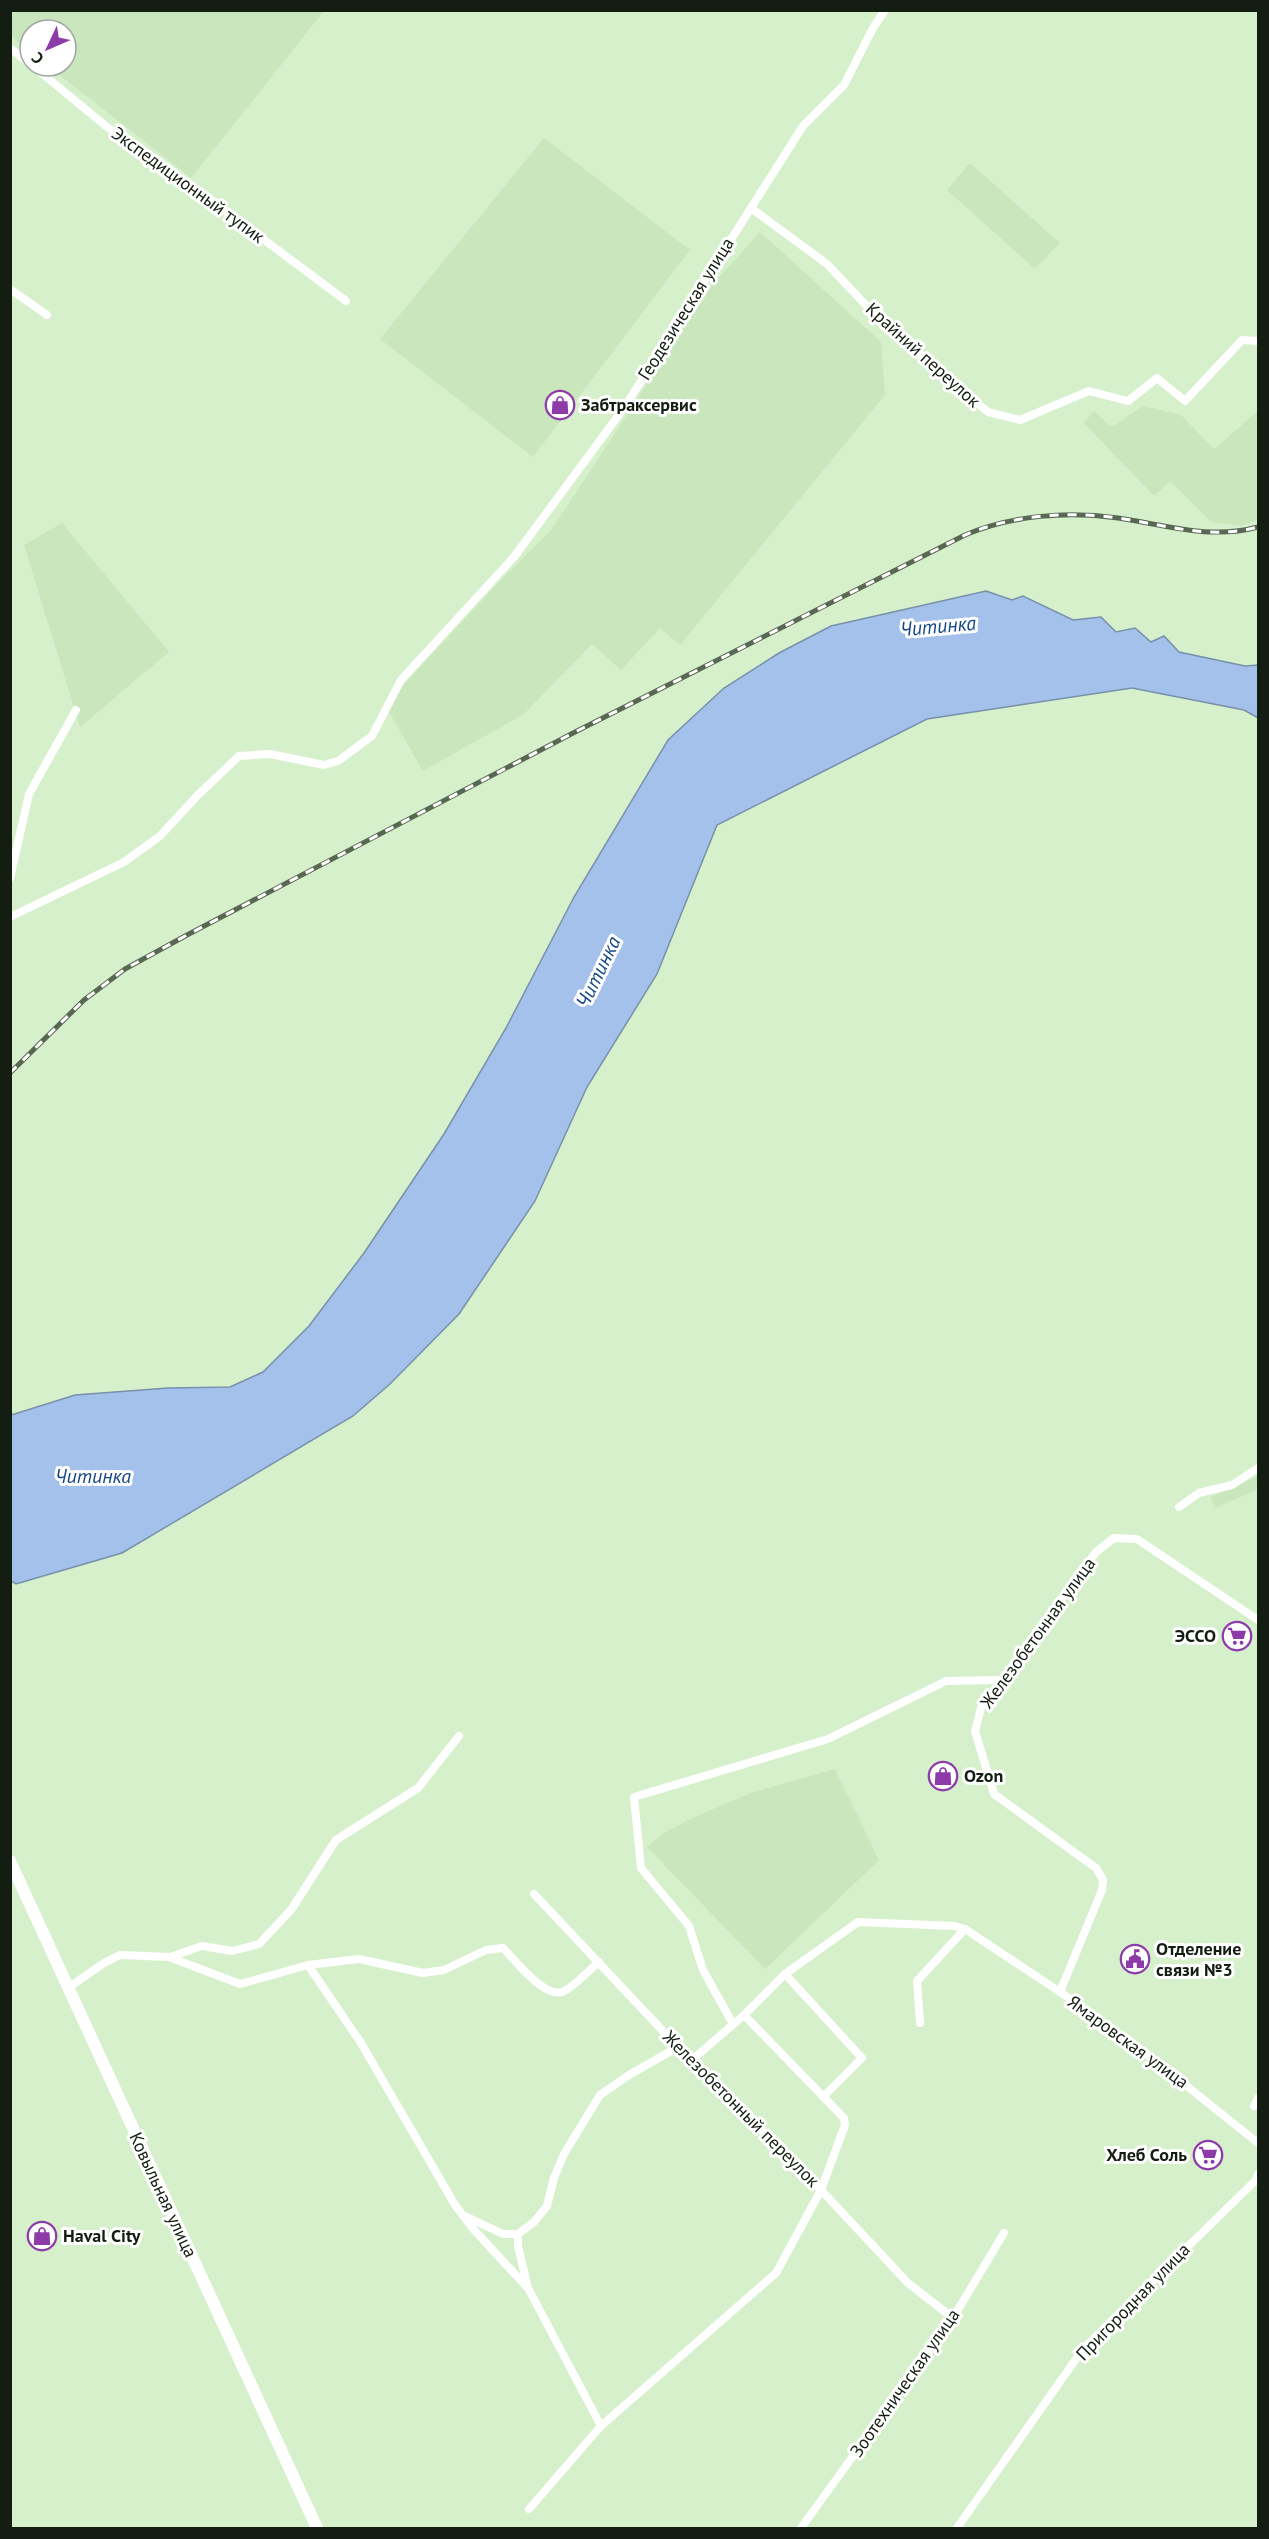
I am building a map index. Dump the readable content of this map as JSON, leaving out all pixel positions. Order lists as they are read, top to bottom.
{
  "streets": {
    "main road": ["Ковыльная улица"],
    "street": [
      "Экспедиционный тупик",
      "Геодезическая улица",
      "Крайний переулок",
      "Железобетонная улица",
      "Ямаровская улица",
      "Железобетонный переулок",
      "Пригородная улица",
      "Зоотехническая улица"
    ]
  },
  "crossings": [
    ["Геодезическая улица", "Крайний переулок"],
    ["Железобетонная улица", "Ямаровская улица"],
    ["Железобетонный переулок", "Зоотехническая улица"]
  ],
  "water": ["Читинка"],
  "places": {
    "shop": ["Забтраксервис", "Ozon", "Haval Сity"],
    "supermarket": ["ЭССО", "Хлеб Соль"],
    "public building": ["Отделение связи №3"]
  },
  "north": "bottom left"
}
